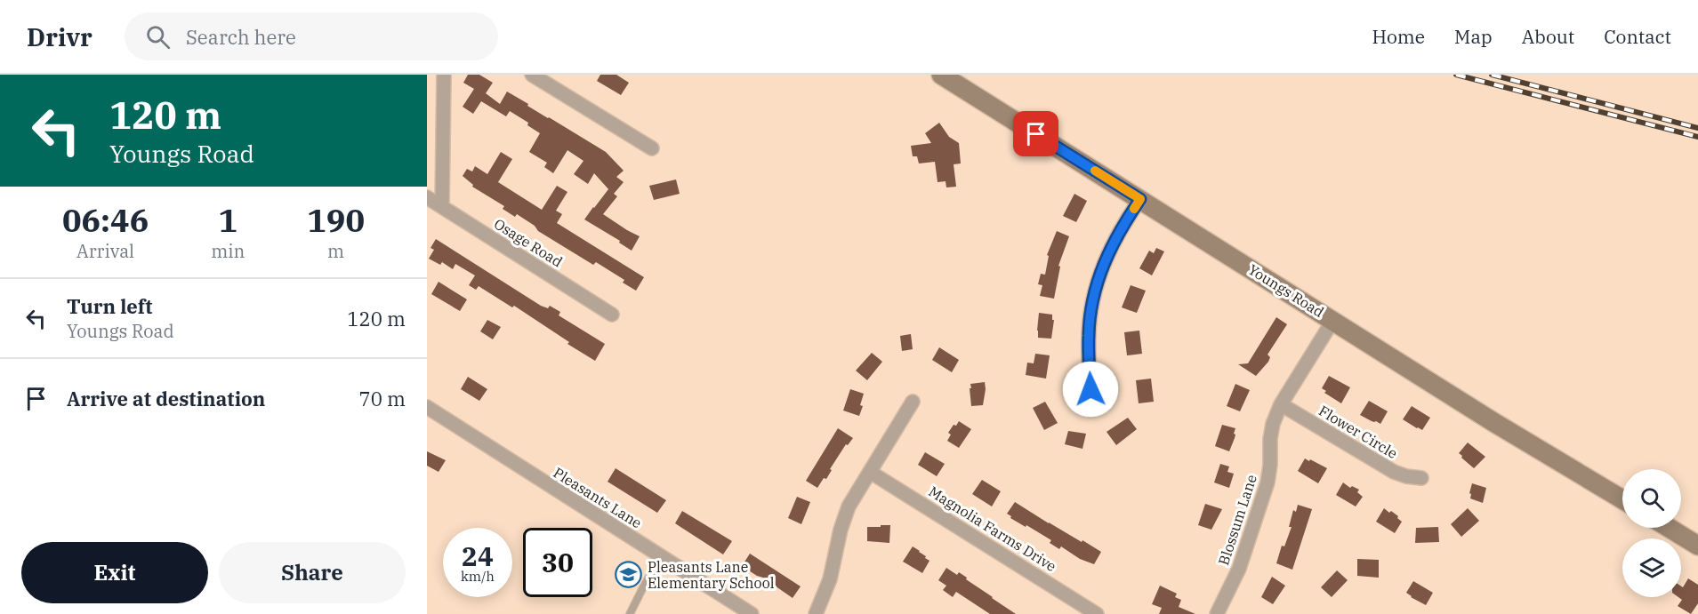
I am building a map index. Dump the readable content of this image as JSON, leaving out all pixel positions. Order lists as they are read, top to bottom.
{
  "streets": {
    "street": [
      "Osage Road",
      "Youngs Road",
      "Flower Circle",
      "Pleasants Lane",
      "Blossum Lane",
      "Magnolia Farms Drive"
    ]
  },
  "crossings": [
    ["Youngs Road", "Blossum Lane"],
    ["Flower Circle", "Blossum Lane"]
  ],
  "places": {
    "school or university": ["Pleasants Lane Elementary School"]
  },
  "page": {
    "header": "Drivr",
    "search": "Search here",
    "nav": [
      "Home",
      "Map",
      "About",
      "Contact"
    ],
    "turn": ["120 m", "Youngs Road"],
    "eta": [
      "06:46",
      "Arrival",
      "1",
      "min",
      "190",
      "m"
    ],
    "list": [
      {
        "name": "Turn left",
        "note": "Youngs Road",
        "value": "120 m"
      },
      {
        "name": "Arrive at destination",
        "value": "70 m"
      }
    ],
    "speed": "24 km/h",
    "limit": "30",
    "buttons": ["Exit", "Share"]
  }
}
